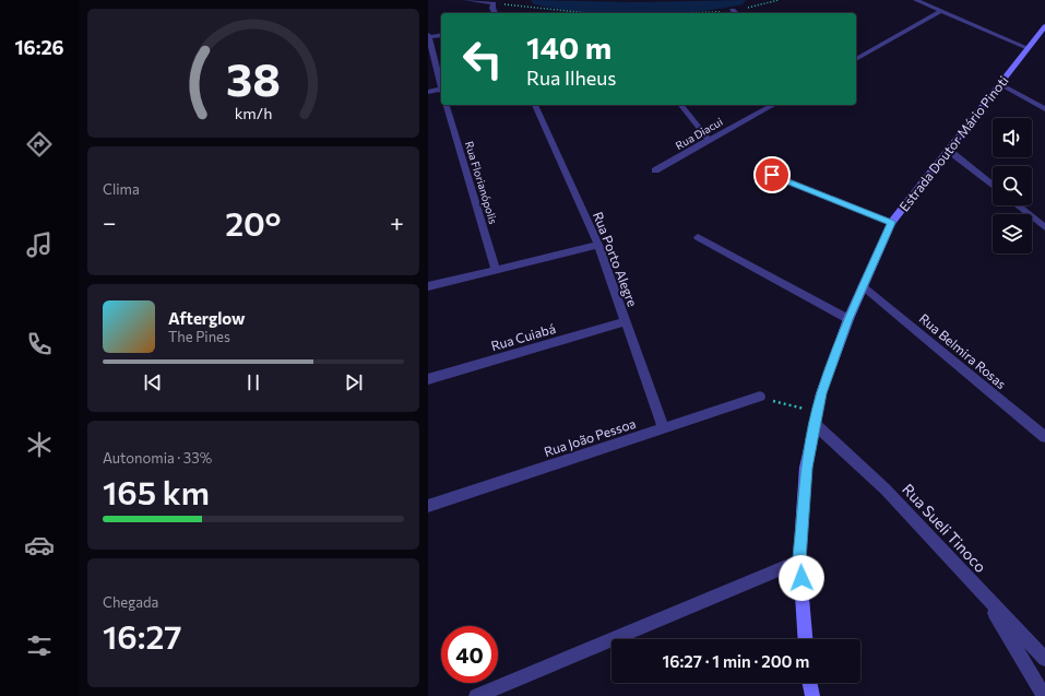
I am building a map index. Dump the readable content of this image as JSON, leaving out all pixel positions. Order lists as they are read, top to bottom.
{
  "streets": {
    "street": [
      "Rua Diacui",
      "Estrada Doutor Mário Pinoti",
      "Rua Florianópolis",
      "Rua Porto Alegre",
      "Rua Cuiabá",
      "Rua Belmira Rosas",
      "Rua João Pessoa",
      "Rua Sueli Tinoco"
    ]
  },
  "crossings": [
    ["Estrada Doutor Mário Pinoti", "Rua Belmira Rosas"],
    ["Estrada Doutor Mário Pinoti", "Rua Sueli Tinoco"],
    ["Rua Porto Alegre", "Rua Cuiabá"],
    ["Rua Porto Alegre", "Rua João Pessoa"]
  ],
  "page": {
    "tabs": "16:26",
    "turn": ["140 m", "Rua Ilheus"],
    "tile": [
      "Clima",
      ["Autonomia · 33%", "165 km"],
      ["Chegada", "16:27"]
    ],
    "heat": ["−", "20°", "+"],
    "song": ["Afterglow", "The Pines"],
    "limit": "40",
    "trip": "16:27 · 1 min · 200 m",
    "gauge": ["38", "km/h"]
  }
}
